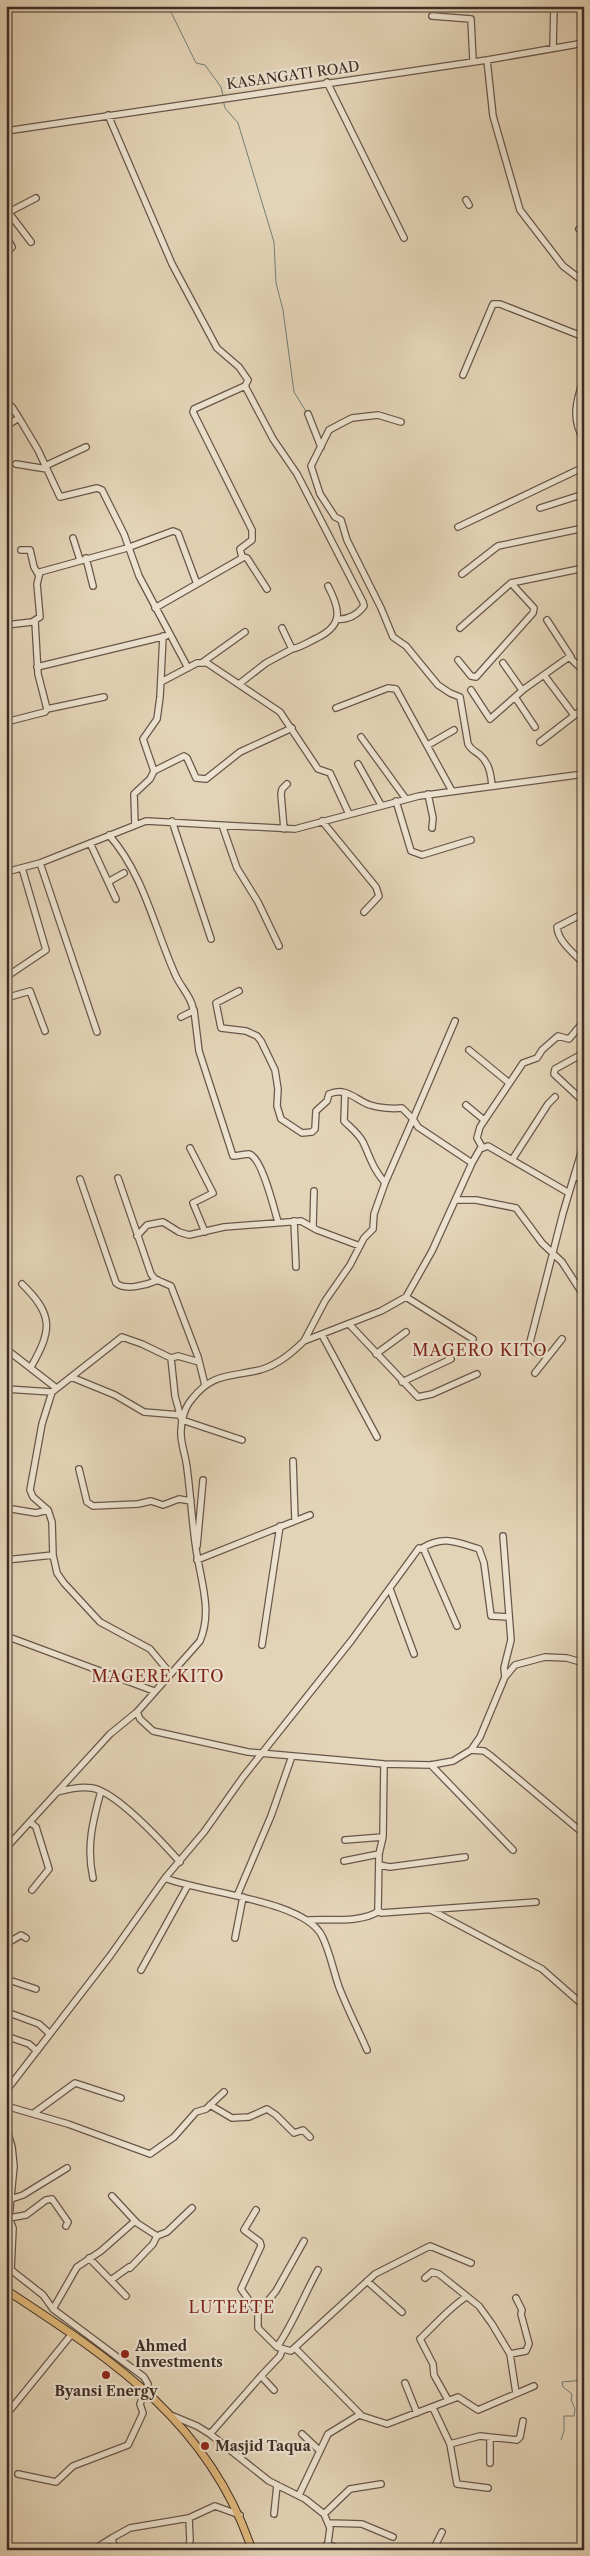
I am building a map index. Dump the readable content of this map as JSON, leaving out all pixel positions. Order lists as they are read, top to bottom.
{
  "streets": {
    "street": ["KASANGATI ROAD"]
  },
  "districts": ["MAGERO KITO", "MAGERE KITO", "LUTEETE"],
  "places": ["Ahmed Investments", "Byansi Energy", "Masjid Taqua"]
}
